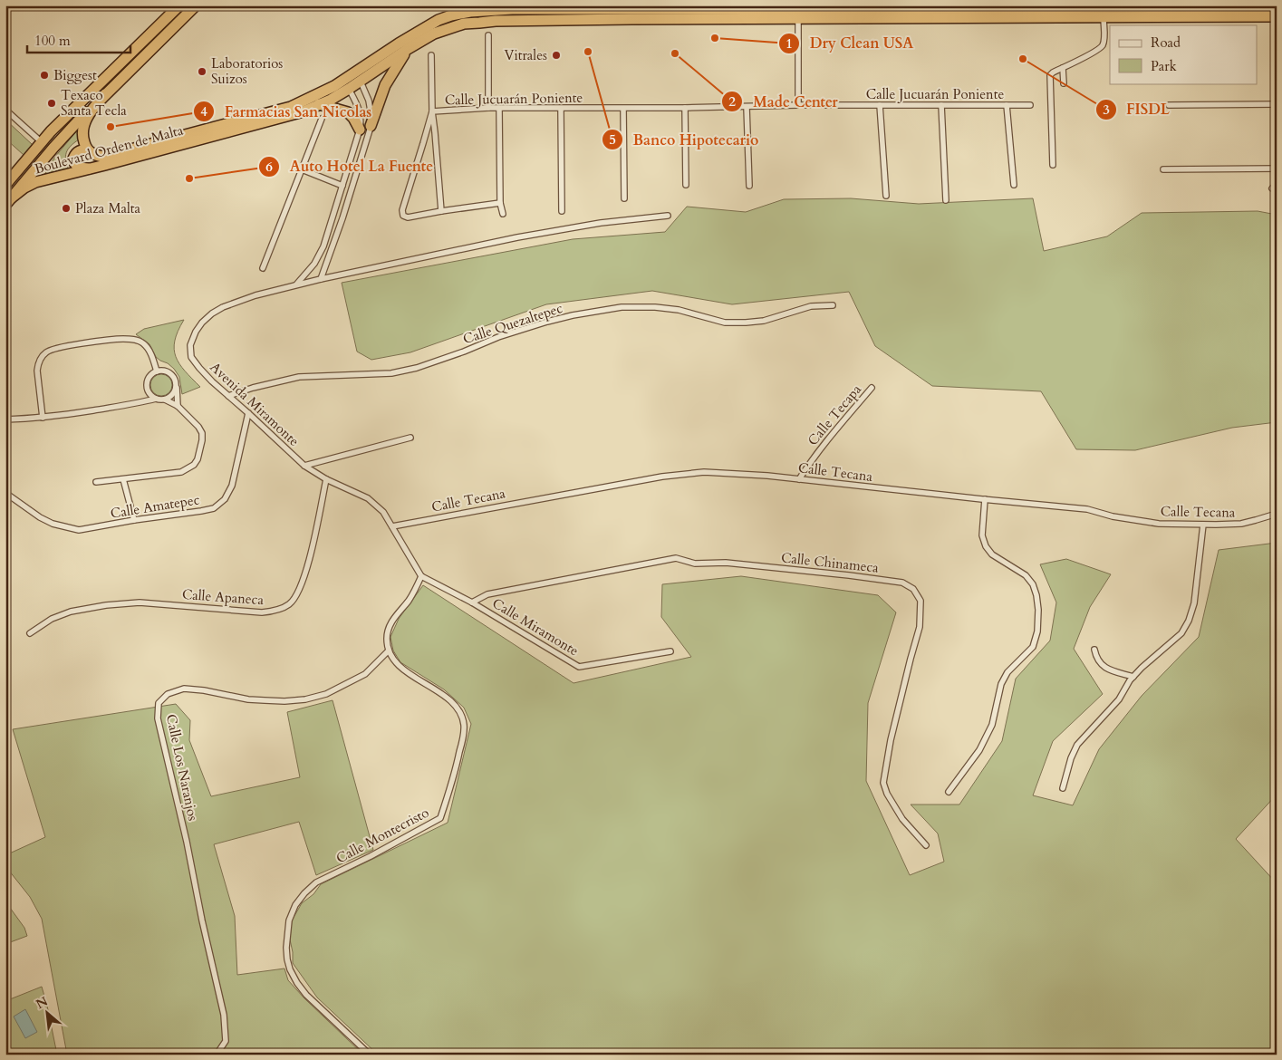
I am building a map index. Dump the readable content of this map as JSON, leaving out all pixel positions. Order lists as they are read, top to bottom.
{
  "streets": {
    "highway": ["Boulevard Orden de Malta"],
    "street": [
      "Calle Jucuarán Poniente",
      "Calle Quezaltepec",
      "Avenida Miramonte",
      "Calle Tecapa",
      "Calle Tecana",
      "Calle Amatepec",
      "Calle Chinameca",
      "Calle Apaneca",
      "Calle Miramonte",
      "Calle Los Naranjos",
      "Calle Montecristo"
    ]
  },
  "crossings": [
    ["Calle Quezaltepec", "Avenida Miramonte"],
    ["Avenida Miramonte", "Calle Tecana"],
    ["Avenida Miramonte", "Calle Amatepec"],
    ["Avenida Miramonte", "Calle Apaneca"],
    ["Avenida Miramonte", "Calle Miramonte"],
    ["Calle Tecapa", "Calle Tecana"],
    ["Calle Chinameca", "Calle Miramonte"],
    ["Calle Los Naranjos", "Calle Montecristo"]
  ],
  "places": [
    "Dry Clean USA",
    "Banco Hipotecario",
    "Made Center",
    "Vitrales",
    "FISDL",
    "Laboratorios Suizos",
    "Biggest",
    "Texaco Santa Tecla",
    "Farmacias San Nicolas",
    "Auto Hotel La Fuente",
    "Plaza Malta"
  ],
  "legend": ["Road", "Park"],
  "scale_bar": "100 m",
  "north": "top left"
}
